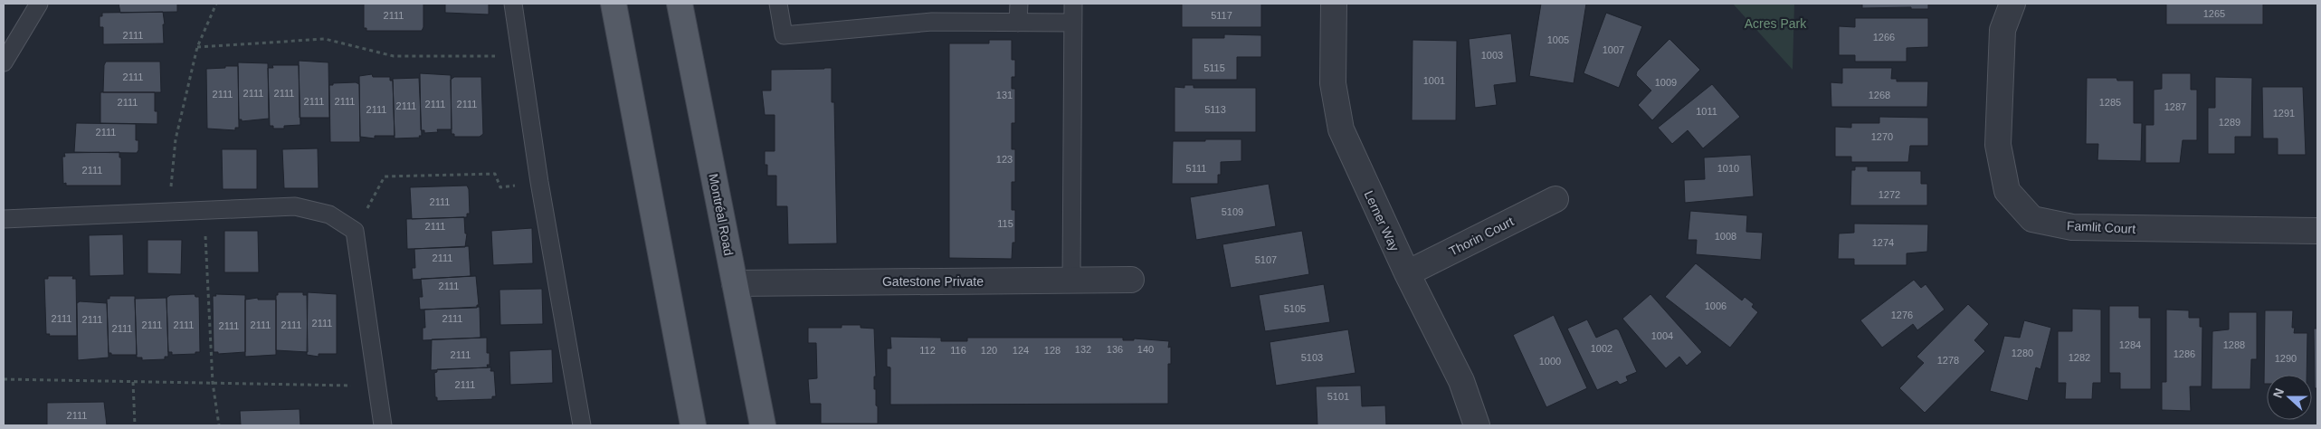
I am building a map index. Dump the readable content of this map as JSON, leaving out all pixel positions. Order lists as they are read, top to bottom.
{
  "streets": {
    "main road": ["Montréal Road"],
    "street": [
      "Lerner Way",
      "Famlit Court",
      "Thorin Court",
      "Gatestone Private"
    ]
  },
  "crossings": [
    ["Montréal Road", "Gatestone Private"],
    ["Lerner Way", "Thorin Court"]
  ],
  "parks": ["Acres Park"],
  "house_numbers": [
    "1265",
    "2111",
    "5117",
    "2111",
    "1266",
    "1005",
    "1007",
    "1003",
    "5115",
    "2111",
    "1001",
    "1009",
    "2111",
    "2111",
    "2111",
    "131",
    "1268",
    "2111",
    "2111",
    "2111",
    "1285",
    "2111",
    "2111",
    "2111",
    "1287",
    "2111",
    "5113",
    "1011",
    "1291",
    "1289",
    "2111",
    "1270",
    "123",
    "5111",
    "1010",
    "2111",
    "1272",
    "2111",
    "5109",
    "115",
    "2111",
    "1008",
    "1274",
    "2111",
    "5107",
    "2111",
    "1006",
    "5105",
    "1276",
    "2111",
    "2111",
    "2111",
    "2111",
    "2111",
    "2111",
    "2111",
    "2111",
    "2111",
    "2111",
    "1004",
    "1284",
    "1288",
    "1002",
    "132",
    "136",
    "140",
    "112",
    "116",
    "120",
    "124",
    "128",
    "1280",
    "1286",
    "2111",
    "5103",
    "1282",
    "1290",
    "1278",
    "1000",
    "2111",
    "5101",
    "2111"
  ],
  "north": "left"
}
